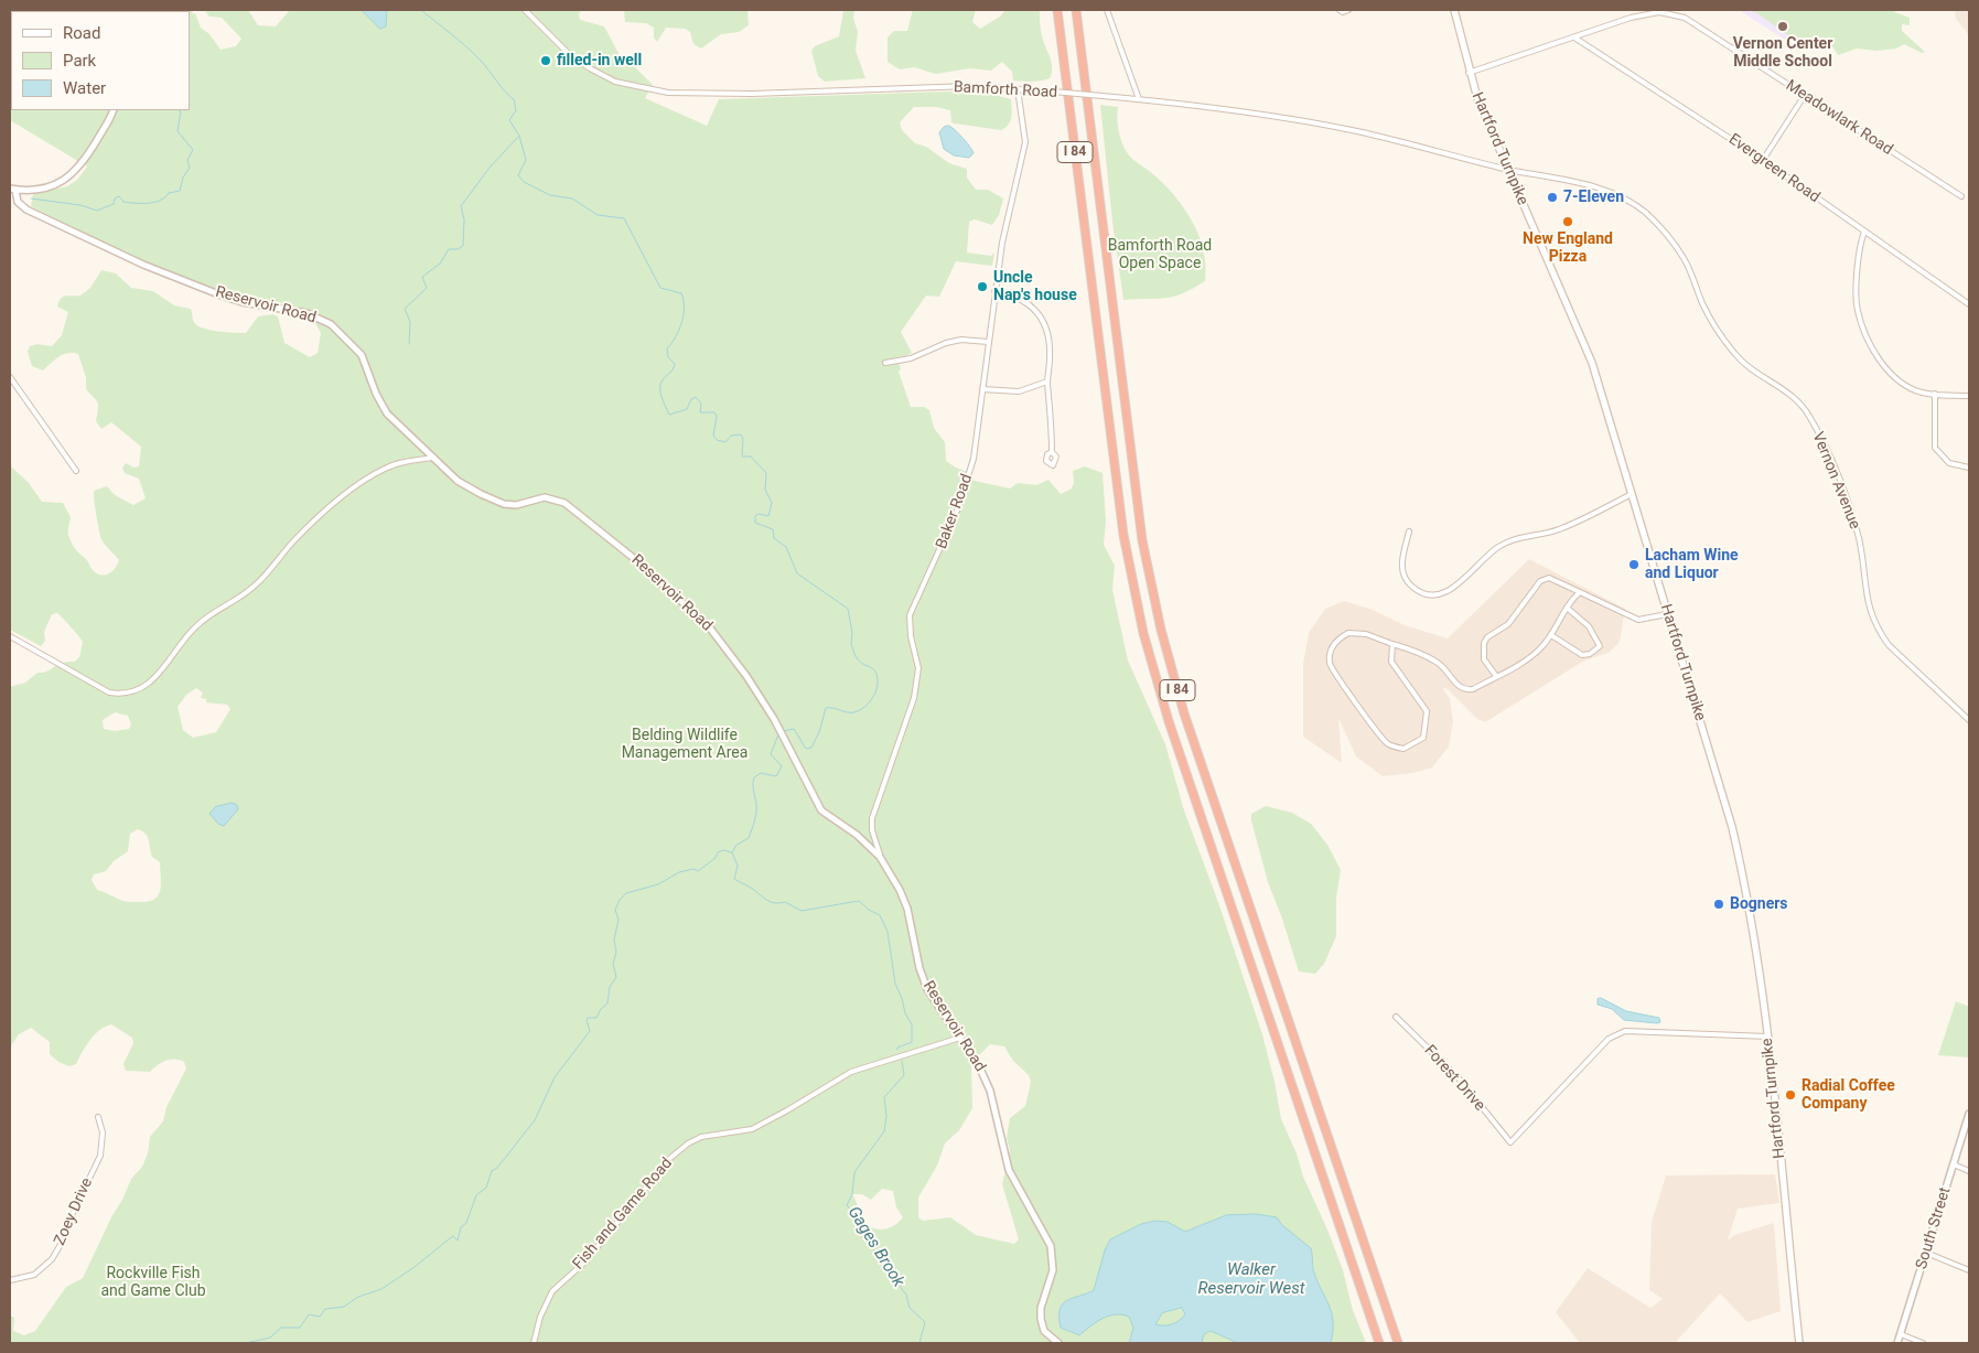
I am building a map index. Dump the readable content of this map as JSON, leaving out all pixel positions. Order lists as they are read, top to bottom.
{
  "streets": {
    "highway": ["I 84"],
    "main road": ["Hartford Turnpike"],
    "street": [
      "Bamforth Road",
      "Meadowlark Road",
      "Evergreen Road",
      "Reservoir Road",
      "Vernon Avenue",
      "Baker Road",
      "Forest Drive",
      "Zoey Drive",
      "Fish and Game Road",
      "South Street"
    ]
  },
  "crossings": [
    ["Bamforth Road", "Hartford Turnpike"],
    ["Bamforth Road", "Vernon Avenue"],
    ["Bamforth Road", "Baker Road"],
    ["Meadowlark Road", "Hartford Turnpike"],
    ["Meadowlark Road", "Evergreen Road"],
    ["Hartford Turnpike", "Vernon Avenue"],
    ["Hartford Turnpike", "Forest Drive"],
    ["Reservoir Road", "Baker Road"],
    ["Reservoir Road", "Fish and Game Road"]
  ],
  "water": ["Gages Brook", "Walker Reservoir West"],
  "parks": ["Bamforth Road Open Space", "Belding Wildlife Management Area", "Rockville Fish and Game Club"],
  "places": [
    "Vernon Center Middle School",
    "filled-in well",
    "7-Eleven",
    "New England Pizza",
    "Uncle Nap's house",
    "Lacham Wine and Liquor",
    "Bogners",
    "Radial Coffee Company"
  ],
  "legend": ["Road", "Park", "Water"]
}
